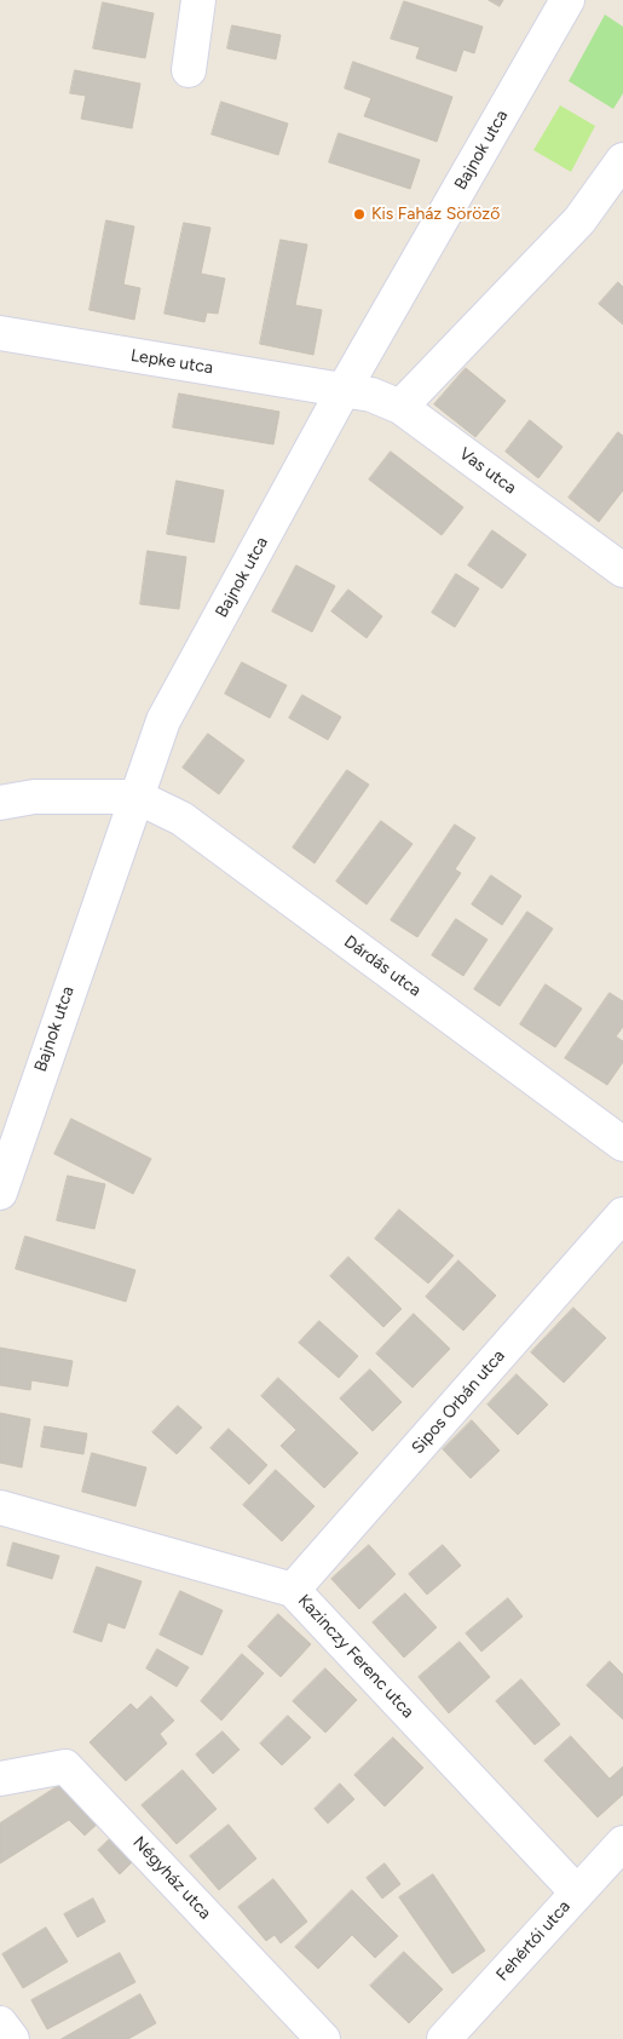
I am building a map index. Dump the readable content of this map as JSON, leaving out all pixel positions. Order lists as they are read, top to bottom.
{
  "streets": {
    "street": [
      "Bajnok utca",
      "Lepke utca",
      "Vas utca",
      "Dárdás utca",
      "Sipos Orbán utca",
      "Kazinczy Ferenc utca",
      "Négyház utca",
      "Fehértói utca"
    ]
  },
  "crossings": [
    ["Bajnok utca", "Lepke utca"],
    ["Bajnok utca", "Vas utca"],
    ["Bajnok utca", "Dárdás utca"],
    ["Lepke utca", "Vas utca"],
    ["Sipos Orbán utca", "Kazinczy Ferenc utca"],
    ["Kazinczy Ferenc utca", "Fehértói utca"]
  ],
  "places": ["Kis Faház Söröző"]
}
